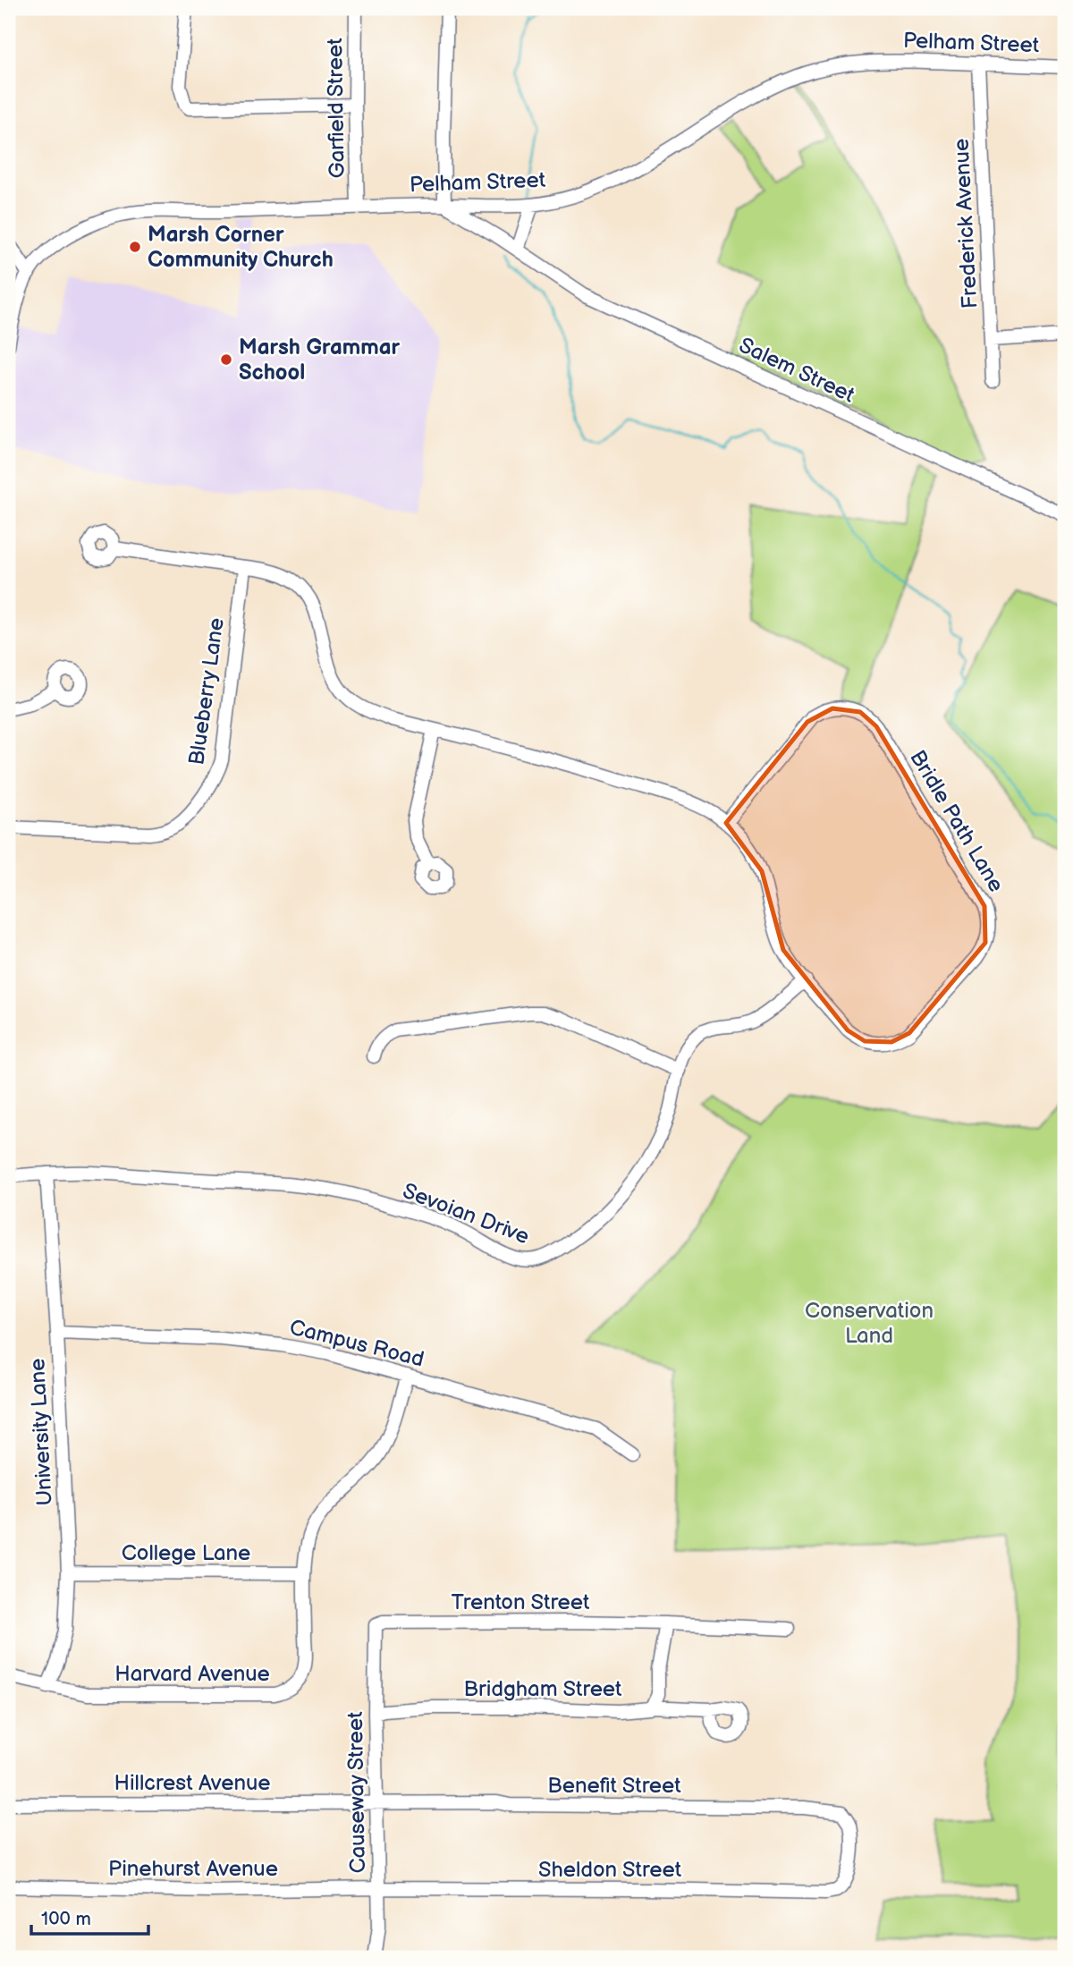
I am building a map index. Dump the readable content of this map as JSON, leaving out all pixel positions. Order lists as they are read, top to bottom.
{
  "streets": {
    "street": [
      "Pelham Street",
      "Garfield Street",
      "Frederick Avenue",
      "Salem Street",
      "Blueberry Lane",
      "Bridle Path Lane",
      "Sevoian Drive",
      "Campus Road",
      "University Lane",
      "College Lane",
      "Trenton Street",
      "Harvard Avenue",
      "Bridgham Street",
      "Hillcrest Avenue",
      "Benefit Street",
      "Causeway Street",
      "Pinehurst Avenue",
      "Sheldon Street"
    ]
  },
  "crossings": [
    ["Pelham Street", "Garfield Street"],
    ["Pelham Street", "Frederick Avenue"],
    ["Pelham Street", "Salem Street"],
    ["Blueberry Lane", "Bridle Path Lane"],
    ["Bridle Path Lane", "Sevoian Drive"],
    ["Sevoian Drive", "University Lane"],
    ["Campus Road", "University Lane"],
    ["Campus Road", "Harvard Avenue"],
    ["University Lane", "College Lane"],
    ["University Lane", "Harvard Avenue"],
    ["College Lane", "Harvard Avenue"],
    ["Trenton Street", "Causeway Street"],
    ["Bridgham Street", "Causeway Street"],
    ["Hillcrest Avenue", "Benefit Street"],
    ["Hillcrest Avenue", "Causeway Street"],
    ["Benefit Street", "Causeway Street"],
    ["Benefit Street", "Sheldon Street"],
    ["Causeway Street", "Pinehurst Avenue"],
    ["Causeway Street", "Sheldon Street"],
    ["Pinehurst Avenue", "Sheldon Street"]
  ],
  "parks": ["Conservation Land"],
  "places": ["Marsh Corner Community Church", "Marsh Grammar School"],
  "scale_bar": "100 m"
}
